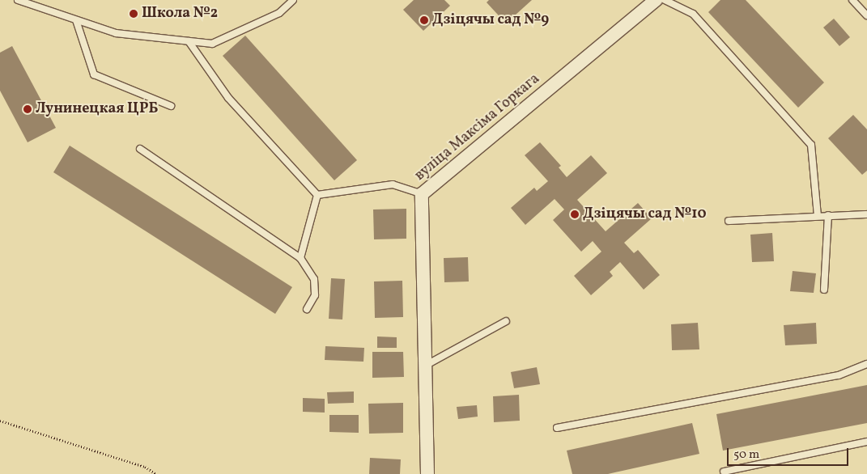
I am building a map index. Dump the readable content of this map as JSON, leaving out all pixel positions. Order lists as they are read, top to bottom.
{
  "streets": {
    "street": ["вуліца Максіма Горкага"]
  },
  "places": [
    "Школа №2",
    "Дзіцячы сад №9",
    "Лунинецкая ЦРБ",
    "Дзіцячы сад №10"
  ],
  "scale_bar": "50 m"
}
